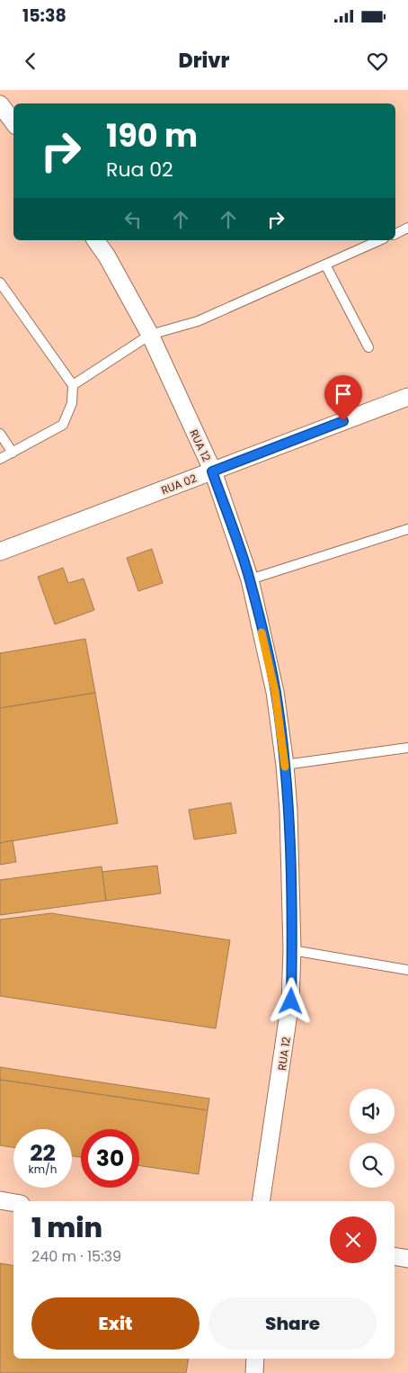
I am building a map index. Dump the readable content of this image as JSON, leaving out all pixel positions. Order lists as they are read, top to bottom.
{
  "streets": {
    "street": ["RUA 12", "RUA 02"]
  },
  "crossings": [
    ["RUA 12", "RUA 02"]
  ],
  "page": {
    "status": "15:38",
    "header": "Drivr",
    "turn": ["190 m", "Rua 02"],
    "speed": "22 km/h",
    "limit": "30",
    "heading": ["1 min", "240 m · 15:39"],
    "buttons": ["Exit", "Share"]
  }
}
